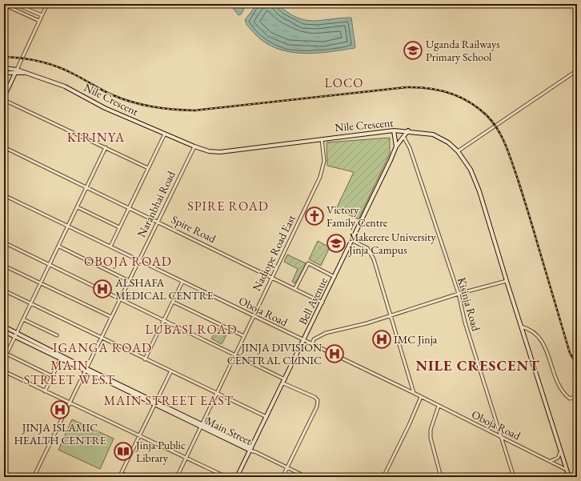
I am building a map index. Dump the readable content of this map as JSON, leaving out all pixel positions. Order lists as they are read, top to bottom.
{
  "streets": {
    "street": [
      "Nile Crescent",
      "Naranbhai Road",
      "Spire Road",
      "Nadiope Road East",
      "Bell Avenue",
      "Kisinja Road",
      "Oboja Road",
      "Main Street"
    ]
  },
  "crossings": [
    ["Nile Crescent", "Naranbhai Road"],
    ["Nile Crescent", "Nadiope Road East"],
    ["Nile Crescent", "Oboja Road"],
    ["Naranbhai Road", "Spire Road"],
    ["Naranbhai Road", "Oboja Road"],
    ["Naranbhai Road", "Main Street"],
    ["Spire Road", "Nadiope Road East"],
    ["Spire Road", "Bell Avenue"],
    ["Nadiope Road East", "Oboja Road"],
    ["Nadiope Road East", "Main Street"],
    ["Bell Avenue", "Oboja Road"],
    ["Bell Avenue", "Main Street"],
    ["Kisinja Road", "Oboja Road"]
  ],
  "districts": [
    "LOCO",
    "KIRINYA",
    "SPIRE ROAD",
    "OBOJA ROAD",
    "LUBASI ROAD",
    "IGANGA ROAD",
    "MAIN STREET WEST",
    "NILE CRESCENT",
    "MAIN STREET EAST"
  ],
  "places": {
    "school or university": ["Uganda Railways Primary School", "Makerere University Jinja Campus"],
    "church": ["Victory Family Centre"],
    "hospital": [
      "ALSHAFA MEDICAL CENTRE",
      "IMC Jinja",
      "JINJA DIVISION CENTRAL CLINIC",
      "JINJA ISLAMIC HEALTH CENTRE"
    ],
    "library": ["Jinja Public Library"]
  }
}
